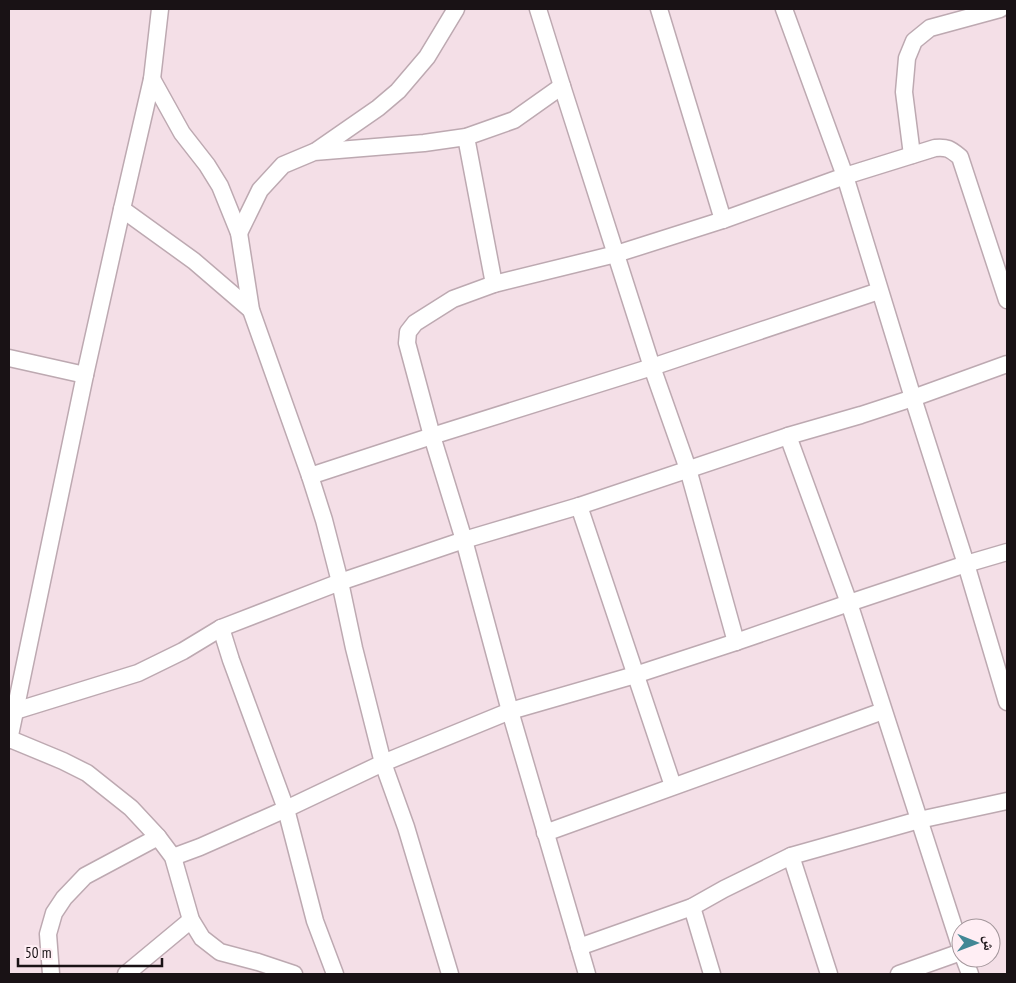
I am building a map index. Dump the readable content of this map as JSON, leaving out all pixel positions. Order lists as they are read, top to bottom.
{
  "scale_bar": "50 m",
  "north": "right"
}
